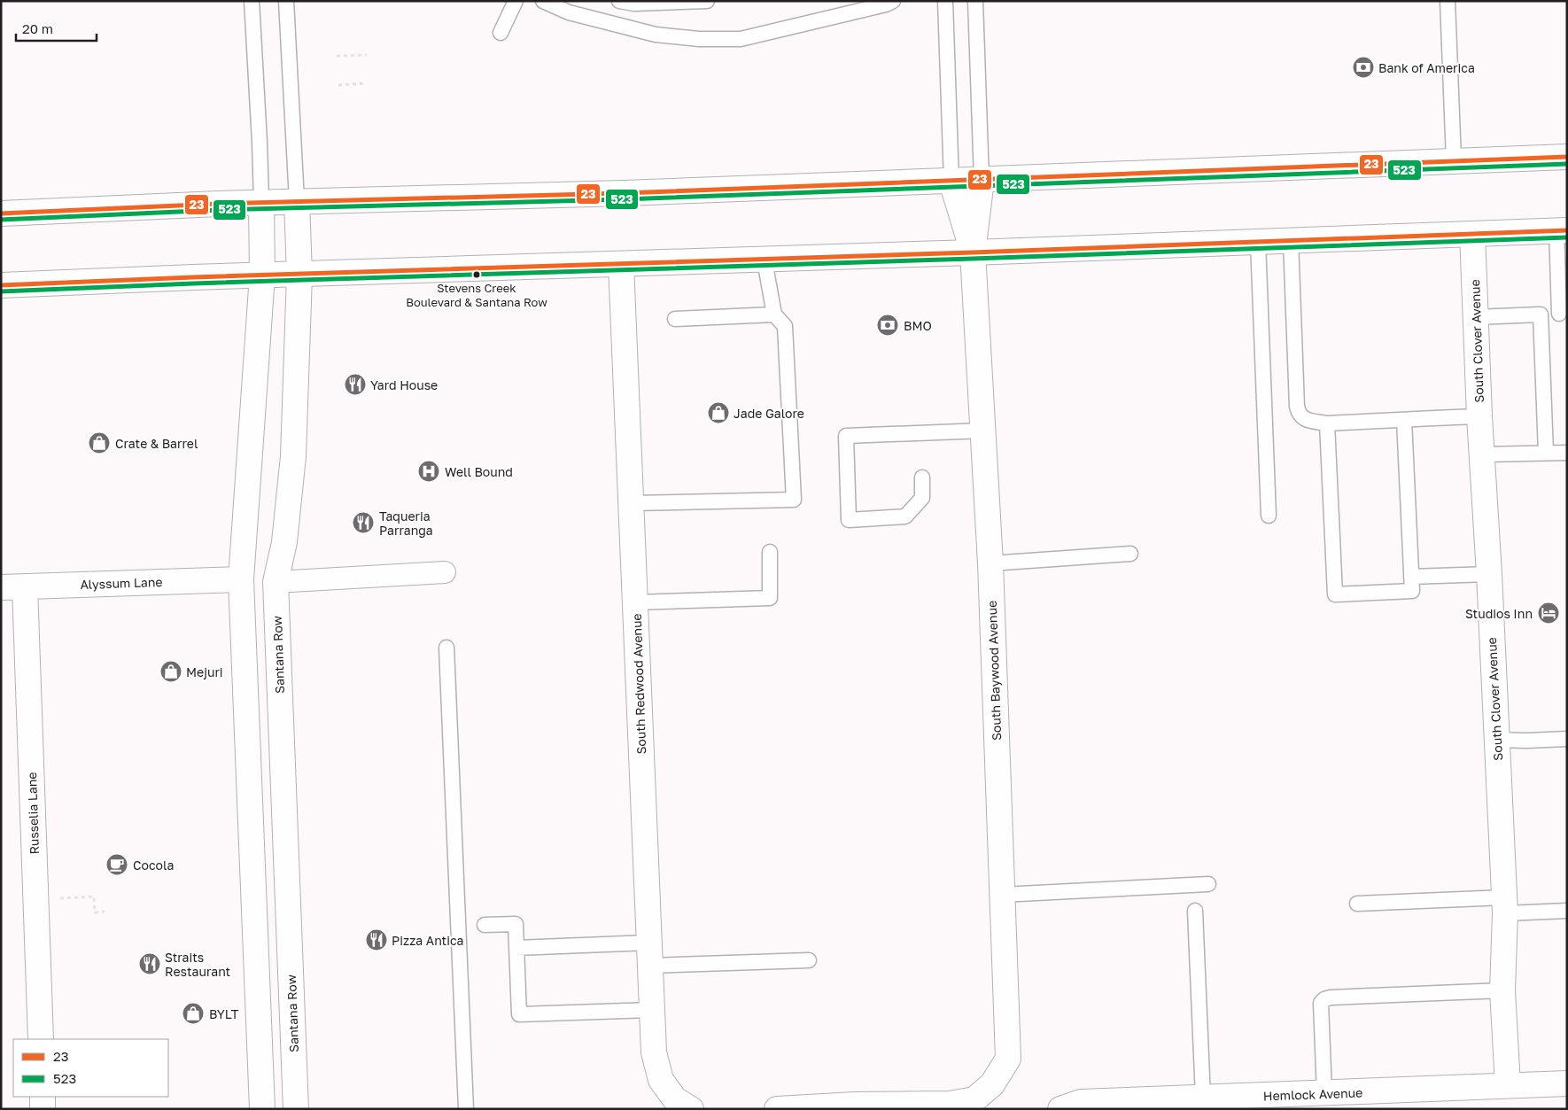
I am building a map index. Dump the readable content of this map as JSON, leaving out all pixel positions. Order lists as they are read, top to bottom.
{
  "streets": {
    "street": [
      "South Clover Avenue",
      "Alyssum Lane",
      "Santana Row",
      "South Baywood Avenue",
      "South Redwood Avenue",
      "Russelia Lane",
      "Hemlock Avenue"
    ]
  },
  "crossings": [
    ["South Clover Avenue", "Hemlock Avenue"],
    ["Alyssum Lane", "Russelia Lane"]
  ],
  "places": {
    "bank": ["Bank of America", "BMO"],
    "other": ["Stevens Creek Boulevard & Santana Row"],
    "restaurant": [
      "Yard House",
      "Taqueria Parranga",
      "Pizza Antica",
      "Straits Restaurant"
    ],
    "shop": [
      "Jade Galore",
      "Crate & Barrel",
      "Mejuri",
      "BYLT"
    ],
    "hospital": ["Well Bound"],
    "hotel": ["Studios Inn"],
    "cafe": ["Cocola"]
  },
  "lines": ["transit line 23", "transit line 523"],
  "legend": ["23", "523"],
  "scale_bar": "20 m"
}
